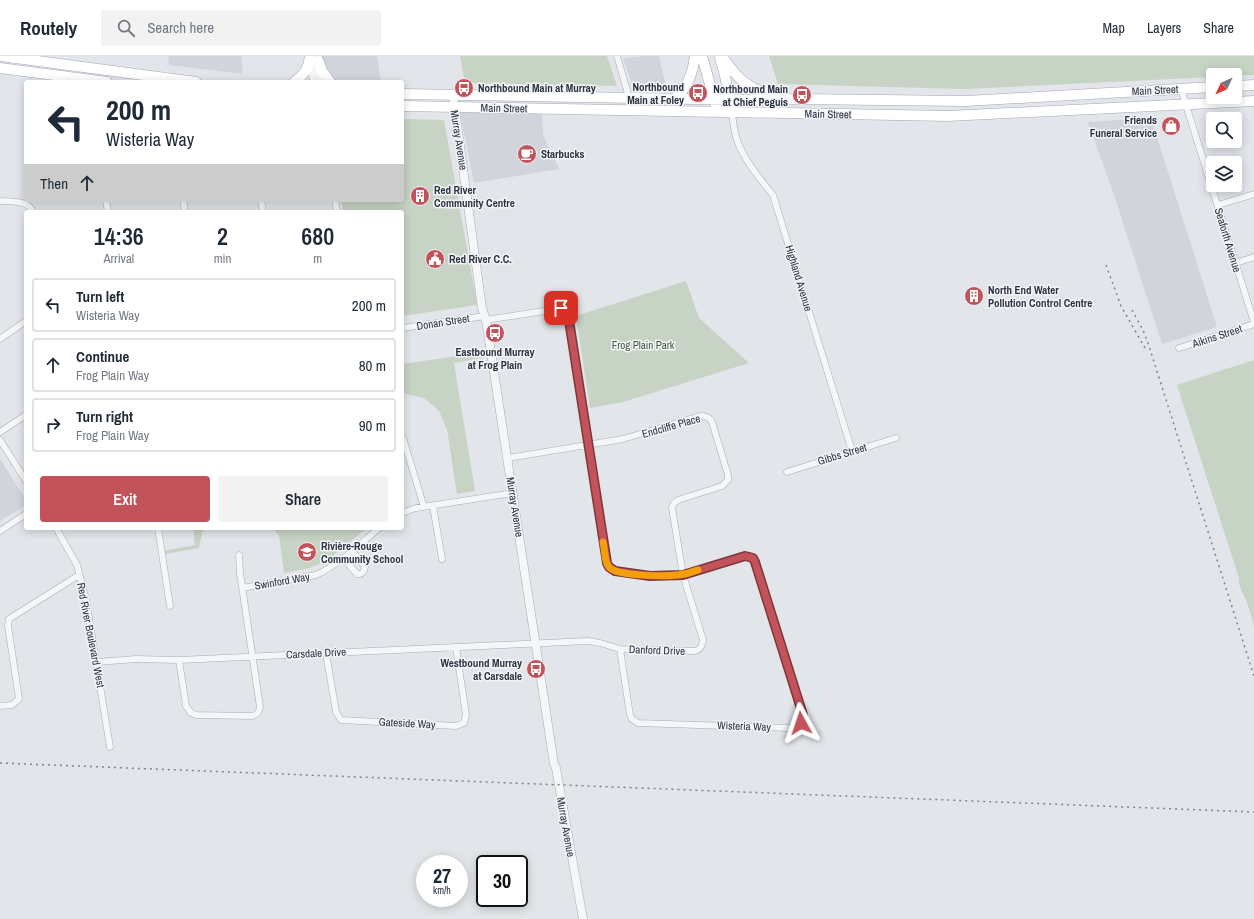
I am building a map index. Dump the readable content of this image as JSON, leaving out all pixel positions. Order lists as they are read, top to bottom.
{
  "streets": {
    "main road": ["Main Street"],
    "street": [
      "Murray Avenue",
      "Seaforth Avenue",
      "Highland Avenue",
      "Donan Street",
      "Aikins Street",
      "Endcliffe Place",
      "Gibbs Street",
      "Swinford Way",
      "Red River Boulevard West",
      "Danford Drive",
      "Carsdale Drive",
      "Gateside Way",
      "Wisteria Way"
    ]
  },
  "crossings": [
    ["Main Street", "Murray Avenue"],
    ["Main Street", "Seaforth Avenue"],
    ["Main Street", "Highland Avenue"],
    ["Murray Avenue", "Donan Street"],
    ["Murray Avenue", "Endcliffe Place"],
    ["Murray Avenue", "Danford Drive"],
    ["Murray Avenue", "Carsdale Drive"],
    ["Seaforth Avenue", "Aikins Street"],
    ["Highland Avenue", "Gibbs Street"],
    ["Donan Street", "Endcliffe Place"],
    ["Donan Street", "Danford Drive"],
    ["Donan Street", "Wisteria Way"],
    ["Endcliffe Place", "Danford Drive"],
    ["Endcliffe Place", "Wisteria Way"],
    ["Swinford Way", "Carsdale Drive"],
    ["Red River Boulevard West", "Carsdale Drive"],
    ["Danford Drive", "Carsdale Drive"],
    ["Danford Drive", "Wisteria Way"],
    ["Carsdale Drive", "Gateside Way"]
  ],
  "parks": ["Frog Plain Park"],
  "places": {
    "bus stop": [
      "Northbound Main at Murray",
      "Northbound Main at Foley",
      "Northbound Main at Chief Peguis",
      "Eastbound Murray at Frog Plain",
      "Westbound Murray at Carsdale"
    ],
    "shop": ["Friends Funeral Service"],
    "cafe": ["Starbucks"],
    "building": ["Red River Community Centre", "North End Water Pollution Control Centre"],
    "public building": ["Red River C.C."],
    "school or university": ["Rivière-Rouge Community School"]
  },
  "north": "bottom left",
  "page": {
    "header": "Routely",
    "search": "Search here",
    "nav": ["Map", "Layers", "Share"],
    "turn": ["200 m", "Wisteria Way"],
    "then": "Then",
    "eta": [
      "14:36",
      "Arrival",
      "2",
      "min",
      "680",
      "m"
    ],
    "list": [
      {
        "name": "Turn left",
        "note": "Wisteria Way",
        "value": "200 m"
      },
      {
        "name": "Continue",
        "note": "Frog Plain Way",
        "value": "80 m"
      },
      {
        "name": "Turn right",
        "note": "Frog Plain Way",
        "value": "90 m"
      }
    ],
    "buttons": ["Exit", "Share"],
    "speed": "27 km/h",
    "limit": "30"
  }
}
